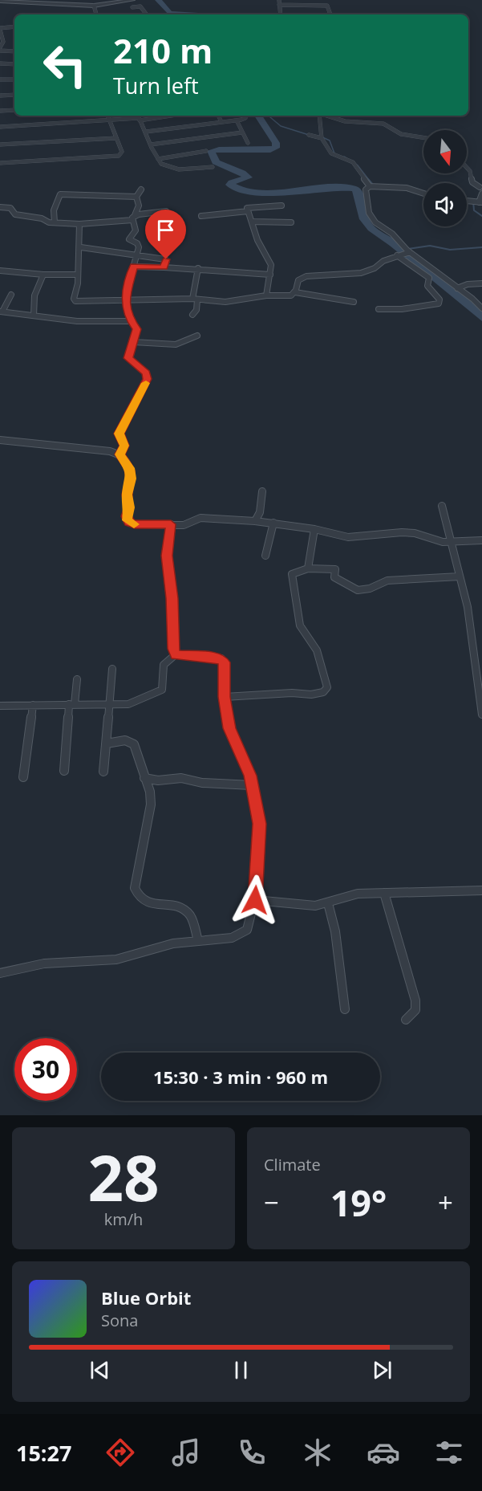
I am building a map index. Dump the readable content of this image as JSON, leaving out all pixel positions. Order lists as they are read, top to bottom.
{
  "north": "bottom",
  "page": {
    "turn": ["210 m", "Turn left"],
    "limit": "30",
    "trip": "15:30 · 3 min · 960 m",
    "tile": [
      ["28", "km/h"],
      "Climate"
    ],
    "heat": ["−", "19°", "+"],
    "song": ["Blue Orbit", "Sona"],
    "tabs": "15:27"
  }
}
